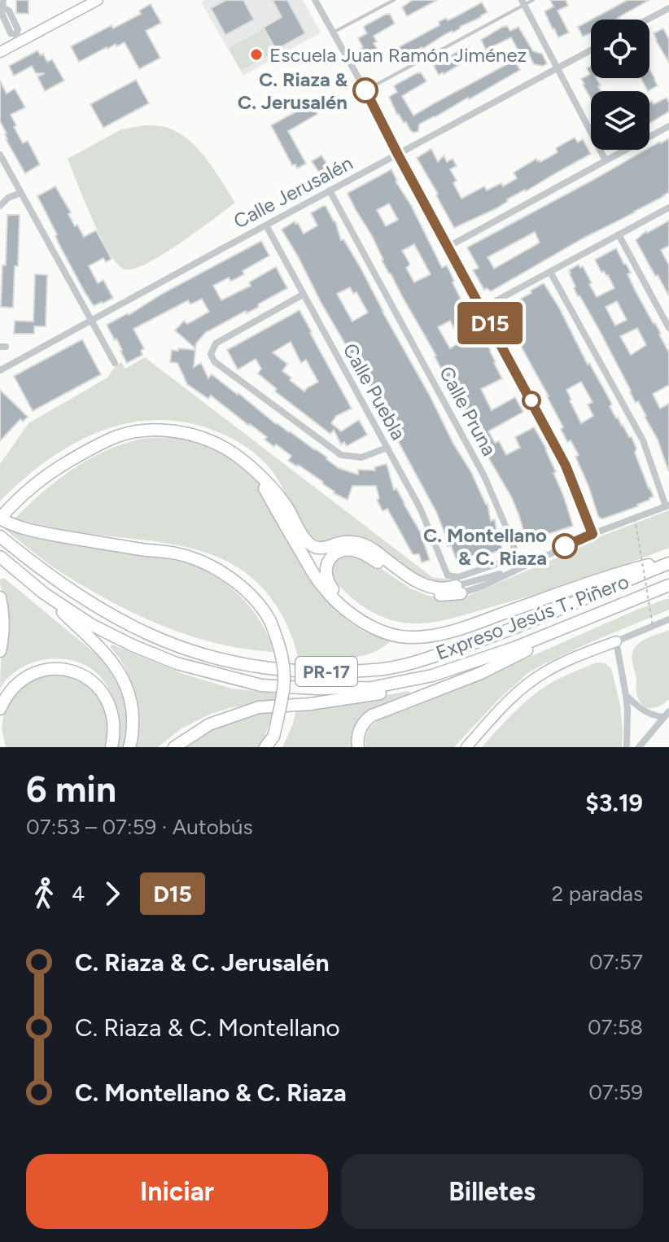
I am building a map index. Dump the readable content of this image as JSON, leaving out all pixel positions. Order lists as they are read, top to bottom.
{
  "streets": {
    "highway": ["Expreso Jesús T. Piñero", "PR-17"],
    "street": ["Calle Jerusalén", "Calle Puebla", "Calle Pruna"]
  },
  "crossings": [
    ["Calle Jerusalén", "Calle Puebla"],
    ["Calle Jerusalén", "Calle Pruna"],
    ["Calle Puebla", "Calle Pruna"]
  ],
  "places": ["Escuela Juan Ramón Jiménez", "C. Riaza & C. Jerusalén", "C. Montellano & C. Riaza"],
  "lines": ["bus line D15"],
  "page": {
    "on_map": "D15",
    "heading": ["6 min", "07:53 – 07:59 · Autobús", "$3.19"],
    "legs": ["4", "D15", "2 paradas"],
    "list": [
      {
        "name": "C. Riaza & C. Jerusalén",
        "value": "07:57"
      },
      {
        "name": "C. Riaza & C. Montellano",
        "value": "07:58"
      },
      {
        "name": "C. Montellano & C. Riaza",
        "value": "07:59"
      }
    ],
    "buttons": ["Iniciar", "Billetes"]
  }
}
